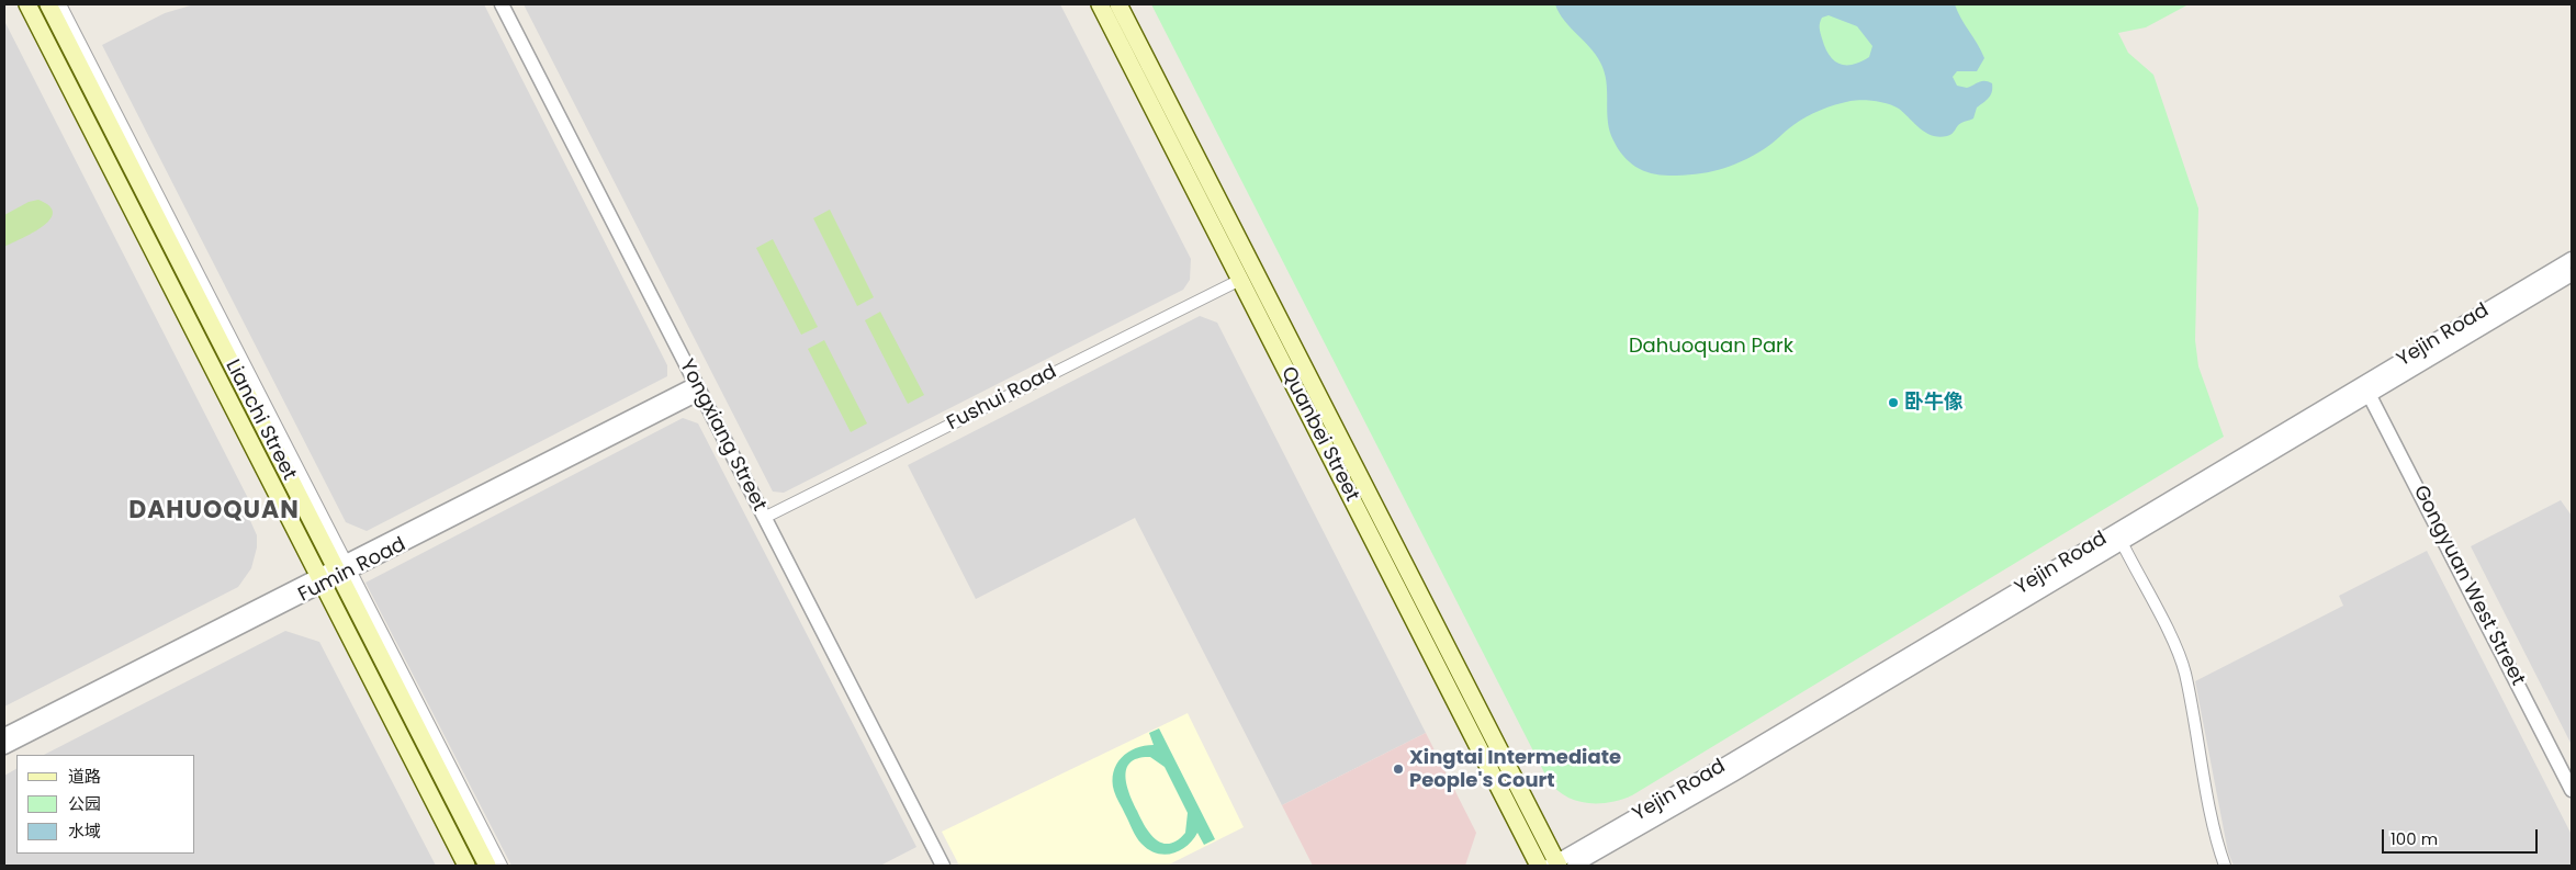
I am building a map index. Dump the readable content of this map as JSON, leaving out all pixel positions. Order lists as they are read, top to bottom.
{
  "streets": {
    "main road": ["Lianchi Street", "Quanbei Street"],
    "street": [
      "Yejin Road",
      "Fushui Road",
      "Yongxiang Street",
      "Fumin Road",
      "Gongyuan West Street"
    ]
  },
  "crossings": [
    ["Yejin Road", "Quanbei Street"],
    ["Yejin Road", "Gongyuan West Street"],
    ["Fushui Road", "Quanbei Street"],
    ["Fushui Road", "Yongxiang Street"],
    ["Lianchi Street", "Fumin Road"],
    ["Yongxiang Street", "Fumin Road"]
  ],
  "districts": ["DAHUOQUAN"],
  "parks": ["Dahuoquan Park"],
  "places": ["卧牛像", "Xingtai Intermediate People's Court"],
  "legend": ["道路", "公园", "水域"],
  "scale_bar": "100 m"
}
